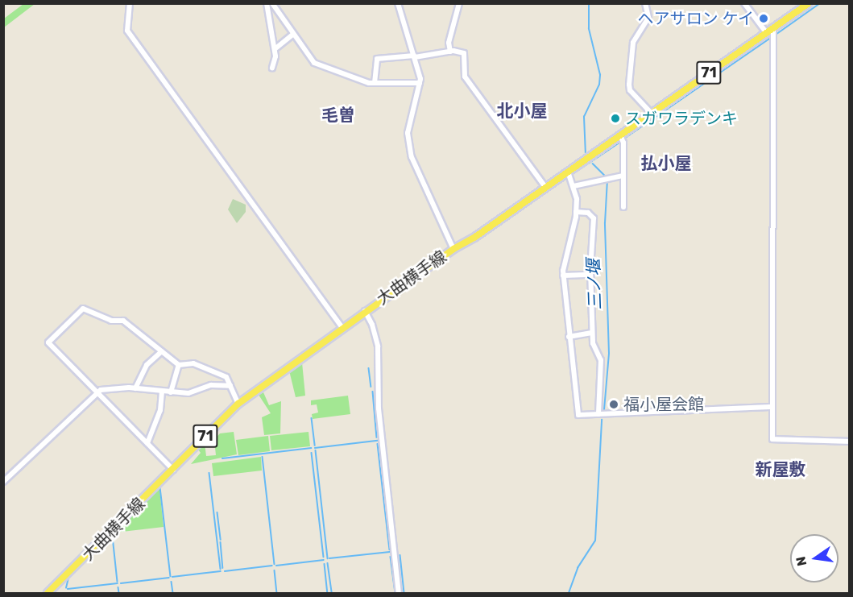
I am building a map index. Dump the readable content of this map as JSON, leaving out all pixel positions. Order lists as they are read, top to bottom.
{
  "streets": {
    "main road": ["71", "大曲横手線"]
  },
  "districts": [
    "北小屋",
    "毛曽",
    "払小屋",
    "新屋敷"
  ],
  "water": ["三ノ堰"],
  "places": ["ヘアサロン ケイ", "スガワラデンキ", "福小屋会館"],
  "north": "left"
}
